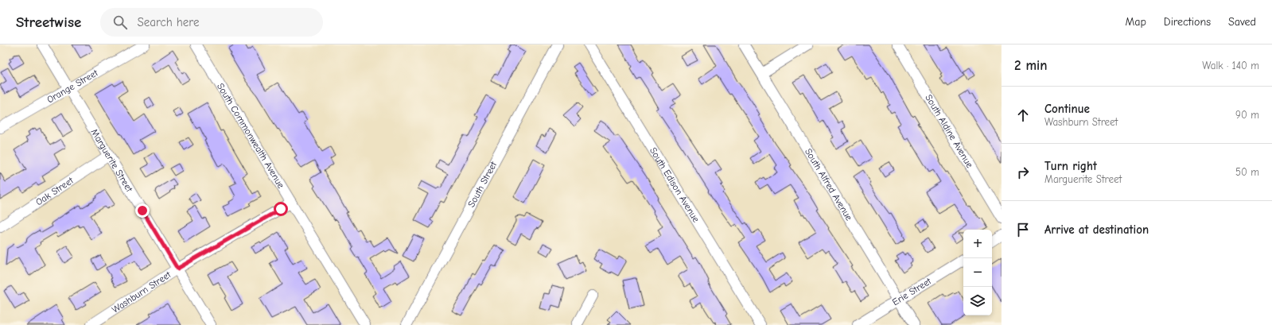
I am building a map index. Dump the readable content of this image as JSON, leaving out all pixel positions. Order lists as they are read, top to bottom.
{
  "streets": {
    "street": [
      "Orange Street",
      "South Aldine Avenue",
      "South Commonwealth Avenue",
      "Marguerite Street",
      "South Street",
      "South Alfred Avenue",
      "South Edison Avenue",
      "Oak Street",
      "Washburn Street",
      "Erie Street"
    ]
  },
  "crossings": [
    ["Orange Street", "Marguerite Street"],
    ["South Commonwealth Avenue", "Washburn Street"],
    ["Marguerite Street", "Oak Street"],
    ["Marguerite Street", "Washburn Street"],
    ["South Alfred Avenue", "Erie Street"]
  ],
  "page": {
    "header": "Streetwise",
    "search": "Search here",
    "nav": ["Map", "Directions", "Saved"],
    "heading": ["2 min", "Walk · 140 m"],
    "list": [
      ["Continue", "Washburn Street", "90 m"],
      ["Turn right", "Marguerite Street", "50 m"],
      "Arrive at destination"
    ],
    "map_buttons": ["+", "−"]
  }
}
